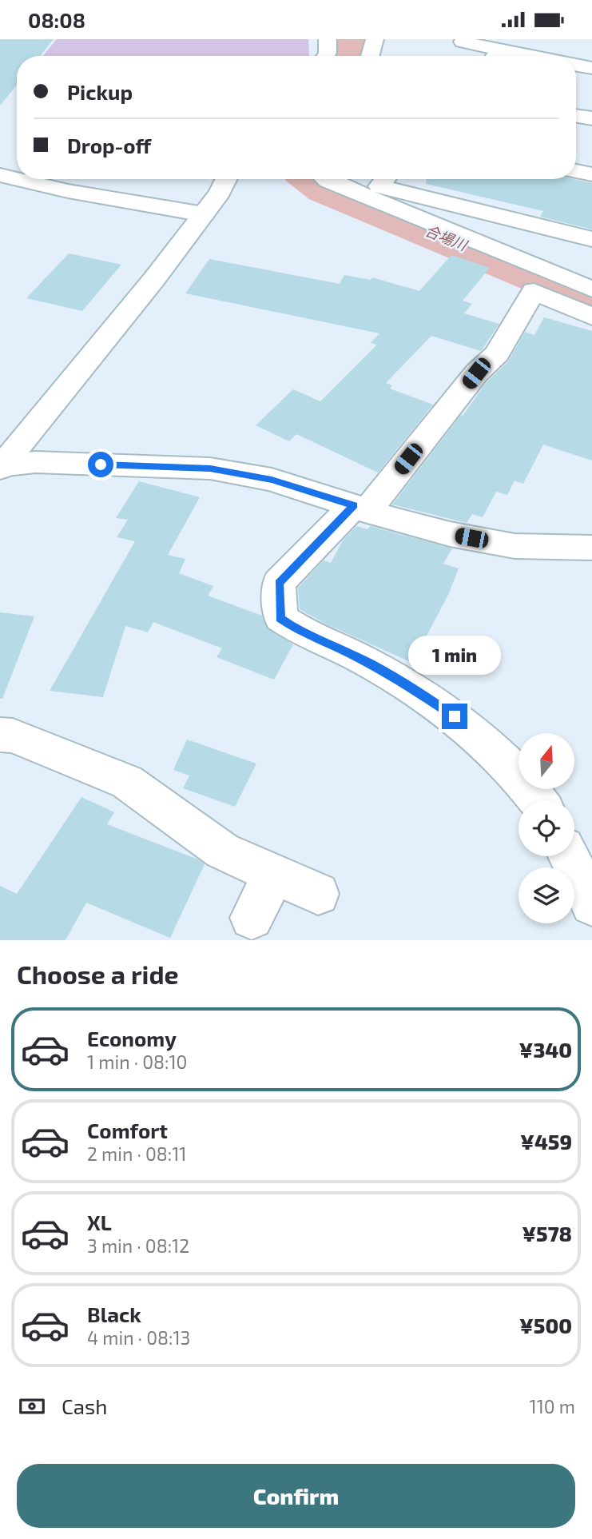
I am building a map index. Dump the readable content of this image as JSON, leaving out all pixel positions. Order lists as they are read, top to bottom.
{
  "water": ["合場川"],
  "north": "top",
  "page": {
    "status": "08:08",
    "banner": ["Pickup", "Drop-off"],
    "bubble": "1 min",
    "heading": "Choose a ride",
    "list": [
      {
        "name": "Economy",
        "note": "1 min · 08:10",
        "value": "¥340"
      },
      {
        "name": "Comfort",
        "note": "2 min · 08:11",
        "value": "¥459"
      },
      {
        "name": "XL",
        "note": "3 min · 08:12",
        "value": "¥578"
      },
      {
        "name": "Black",
        "note": "4 min · 08:13",
        "value": "¥500"
      }
    ],
    "pay": ["Cash", "110 m"],
    "buttons": "Confirm"
  }
}
